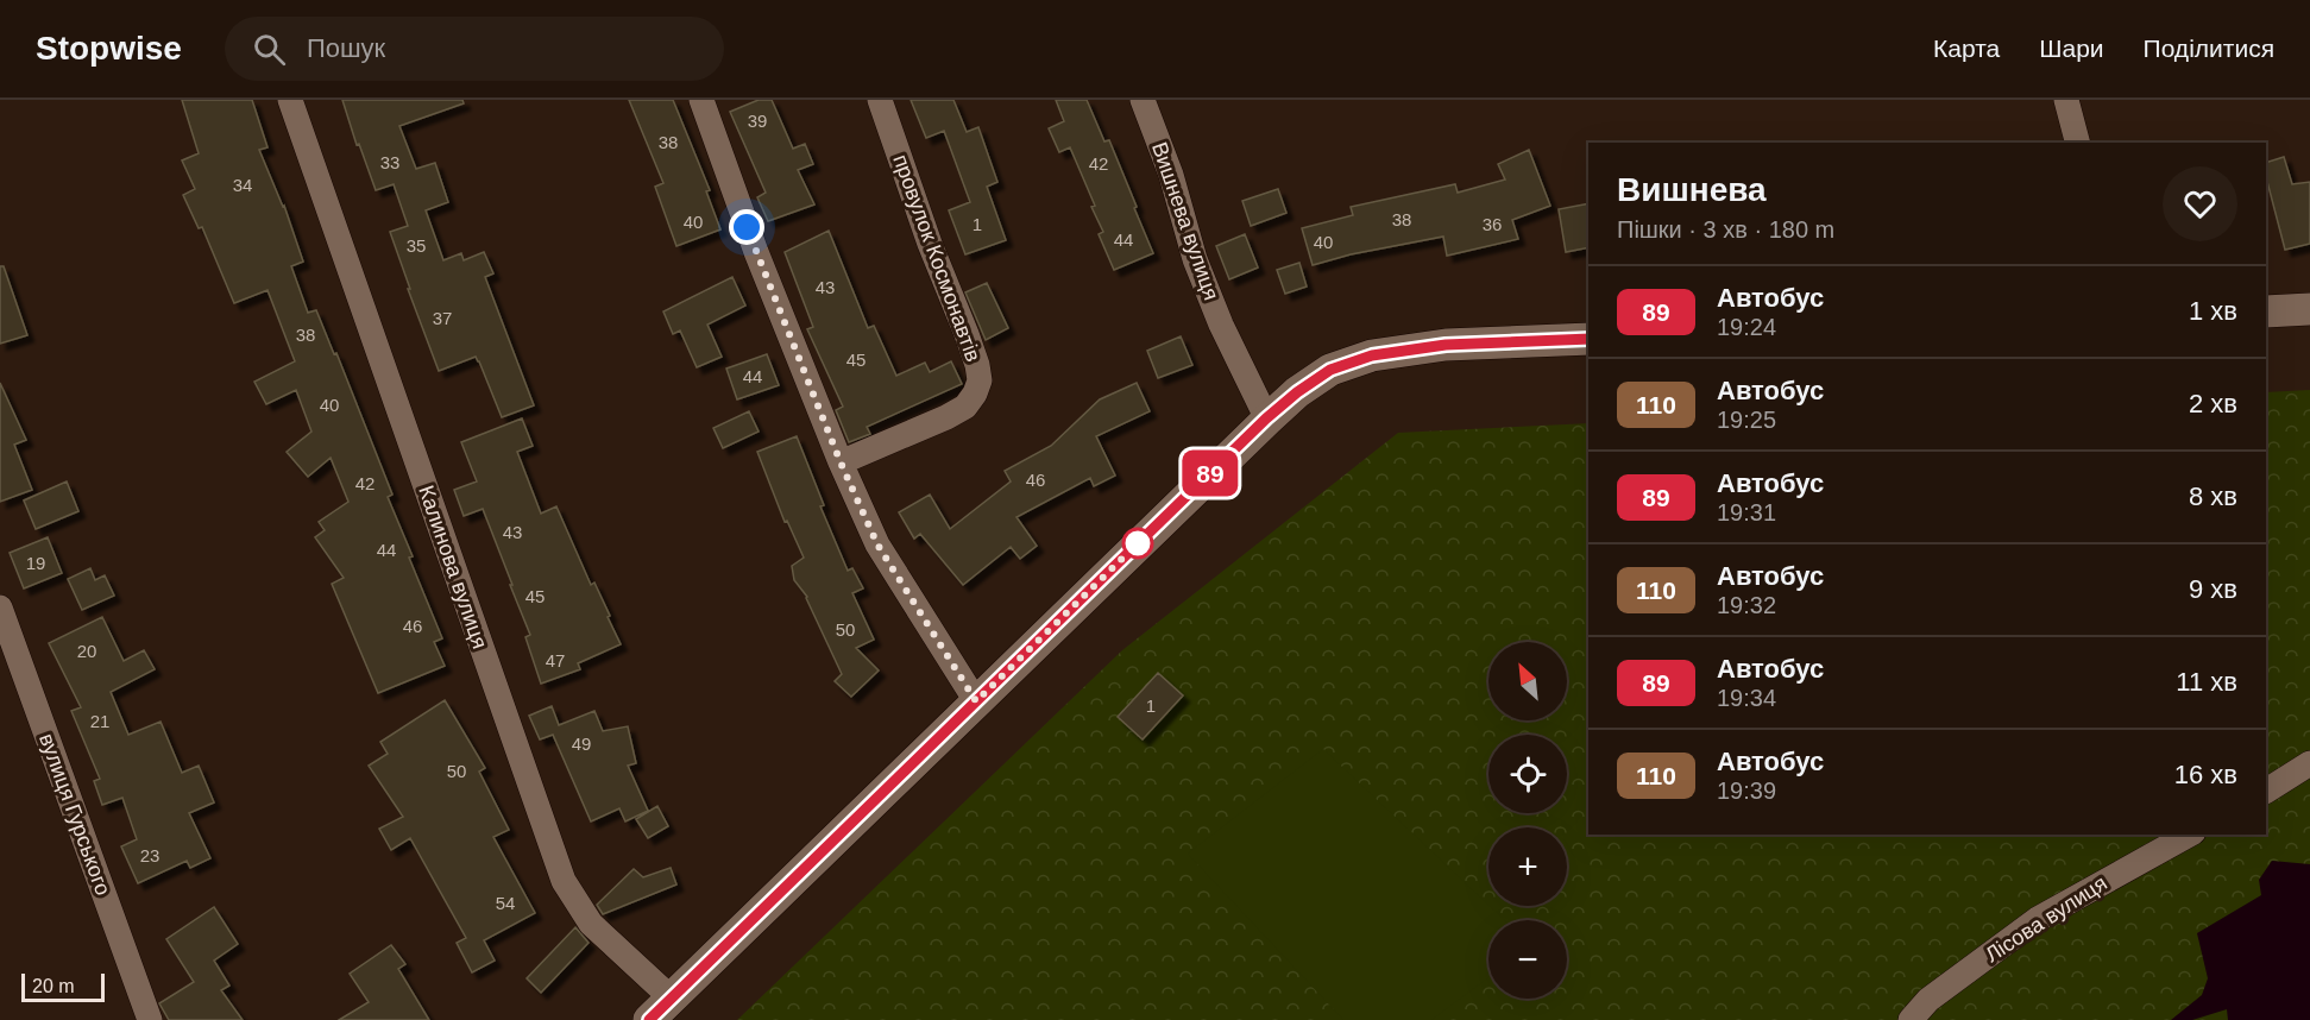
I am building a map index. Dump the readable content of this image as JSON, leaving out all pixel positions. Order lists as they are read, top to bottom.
{
  "streets": {
    "street": [
      "Вишнева вулиця",
      "провулок Космонавтів",
      "Калинова вулиця",
      "вулиця Гурського",
      "Лісова вулиця"
    ]
  },
  "lines": ["bus line 89"],
  "house_numbers": [
    "39",
    "38",
    "33",
    "42",
    "34",
    "38",
    "40",
    "1",
    "36",
    "44",
    "40",
    "35",
    "43",
    "37",
    "38",
    "45",
    "44",
    "40",
    "46",
    "42",
    "43",
    "44",
    "19",
    "45",
    "46",
    "50",
    "20",
    "47",
    "1",
    "21",
    "49",
    "50",
    "23",
    "54"
  ],
  "scale_bar": "20 m",
  "north": "top left",
  "page": {
    "header": "Stopwise",
    "search": "Пошук",
    "nav": ["Карта", "Шари", "Поділитися"],
    "on_map": "89",
    "heading": ["Вишнева", "Пішки · 3 хв · 180 m"],
    "list": [
      {
        "mark": "89",
        "name": "Автобус",
        "note": "19:24",
        "value": "1 хв"
      },
      {
        "mark": "110",
        "name": "Автобус",
        "note": "19:25",
        "value": "2 хв"
      },
      {
        "mark": "89",
        "name": "Автобус",
        "note": "19:31",
        "value": "8 хв"
      },
      {
        "mark": "110",
        "name": "Автобус",
        "note": "19:32",
        "value": "9 хв"
      },
      {
        "mark": "89",
        "name": "Автобус",
        "note": "19:34",
        "value": "11 хв"
      },
      {
        "mark": "110",
        "name": "Автобус",
        "note": "19:39",
        "value": "16 хв"
      }
    ],
    "map_buttons": ["+", "−"],
    "scale": "20 m"
  }
}
